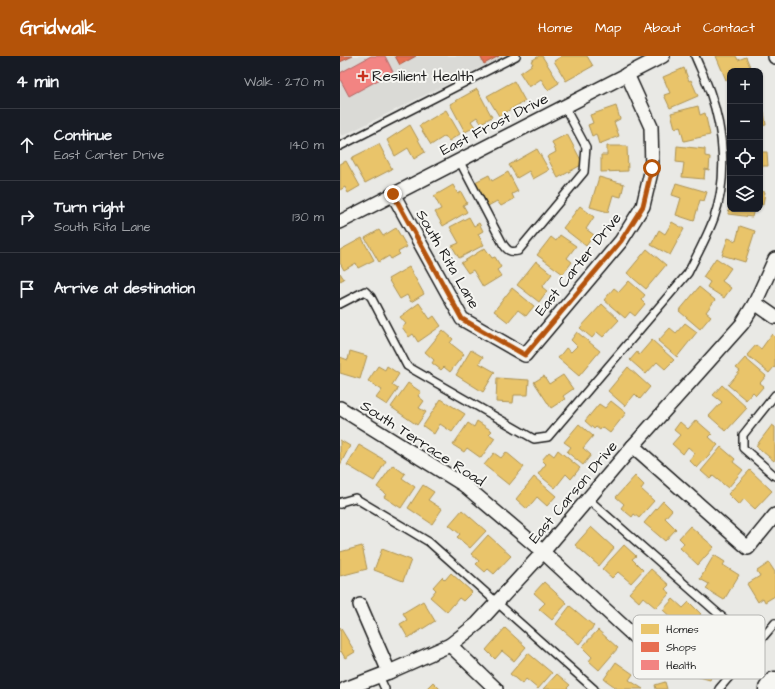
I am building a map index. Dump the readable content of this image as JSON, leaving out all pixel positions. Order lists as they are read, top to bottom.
{
  "streets": {
    "street": [
      "East Frost Drive",
      "South Rita Lane",
      "East Carter Drive",
      "South Terrace Road",
      "East Carson Drive"
    ]
  },
  "crossings": [
    ["East Frost Drive", "South Rita Lane"],
    ["East Frost Drive", "East Carter Drive"],
    ["South Rita Lane", "East Carter Drive"],
    ["South Terrace Road", "East Carson Drive"]
  ],
  "places": {
    "health": ["Resilient Health"]
  },
  "legend": ["Homes", "Shops", "Health"],
  "page": {
    "header": "Gridwalk",
    "nav": [
      "Home",
      "Map",
      "About",
      "Contact"
    ],
    "heading": ["4 min", "Walk · 270 m"],
    "map_buttons": ["+", "−"],
    "list": [
      ["Continue", "East Carter Drive", "140 m"],
      ["Turn right", "South Rita Lane", "130 m"],
      "Arrive at destination"
    ]
  }
}
